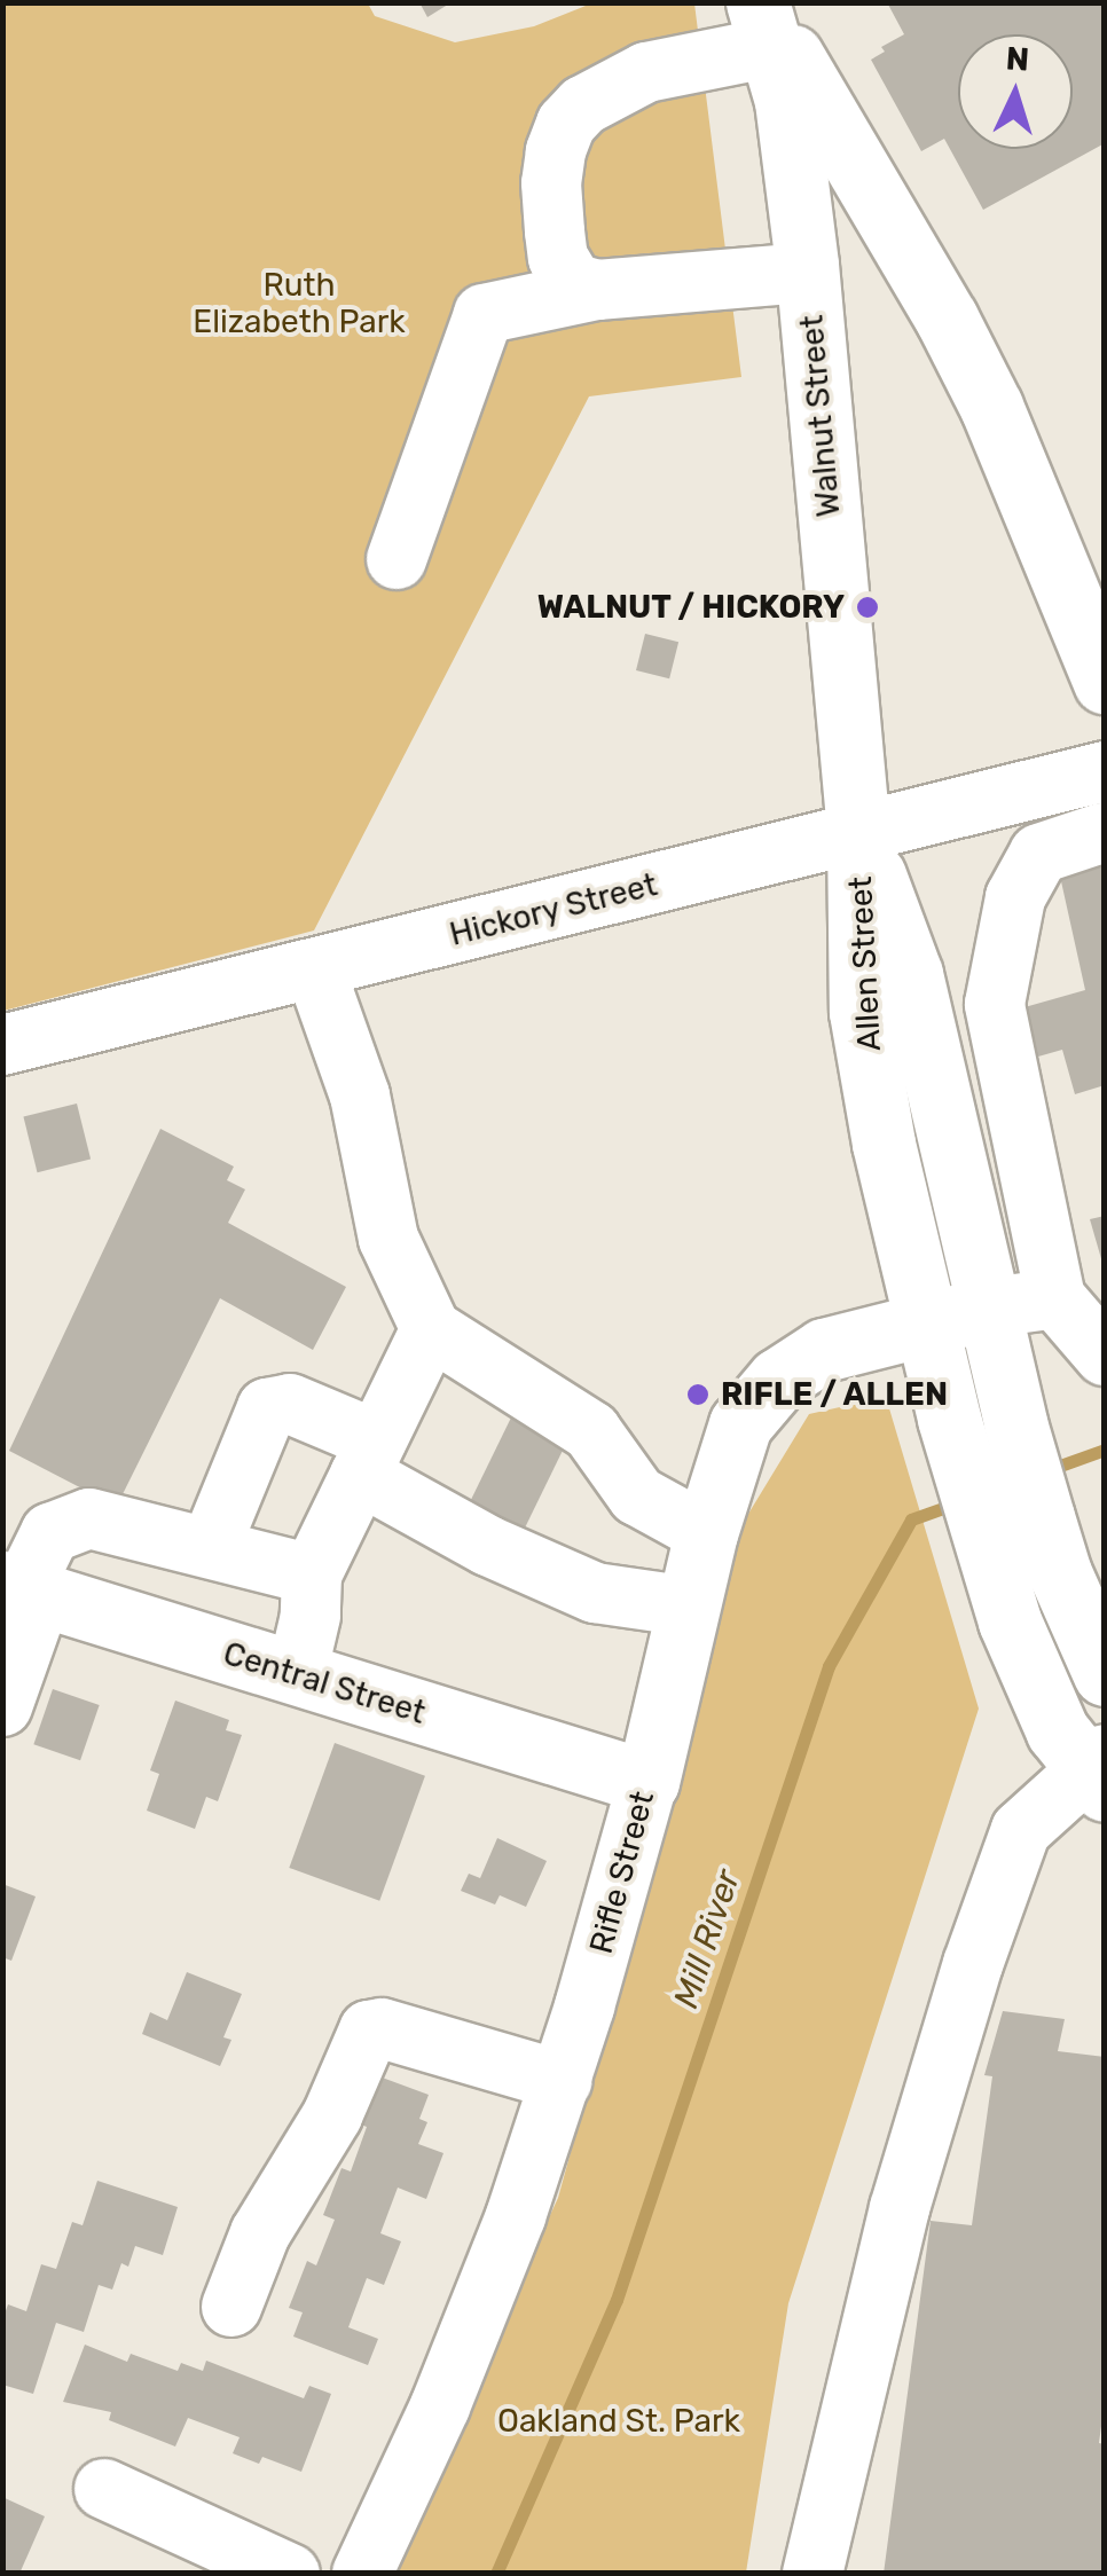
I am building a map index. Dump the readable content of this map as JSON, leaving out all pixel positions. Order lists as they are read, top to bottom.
{
  "streets": {
    "main road": [
      "Walnut Street",
      "Allen Street",
      "Central Street",
      "Rifle Street"
    ],
    "street": ["Hickory Street"]
  },
  "crossings": [
    ["Walnut Street", "Hickory Street"],
    ["Walnut Street", "Allen Street"],
    ["Hickory Street", "Allen Street"],
    ["Allen Street", "Rifle Street"],
    ["Central Street", "Rifle Street"]
  ],
  "water": ["Mill River"],
  "parks": ["Ruth Elizabeth Park", "Oakland St. Park"],
  "places": ["WALNUT / HICKORY", "RIFLE / ALLEN"],
  "north": "top"
}
